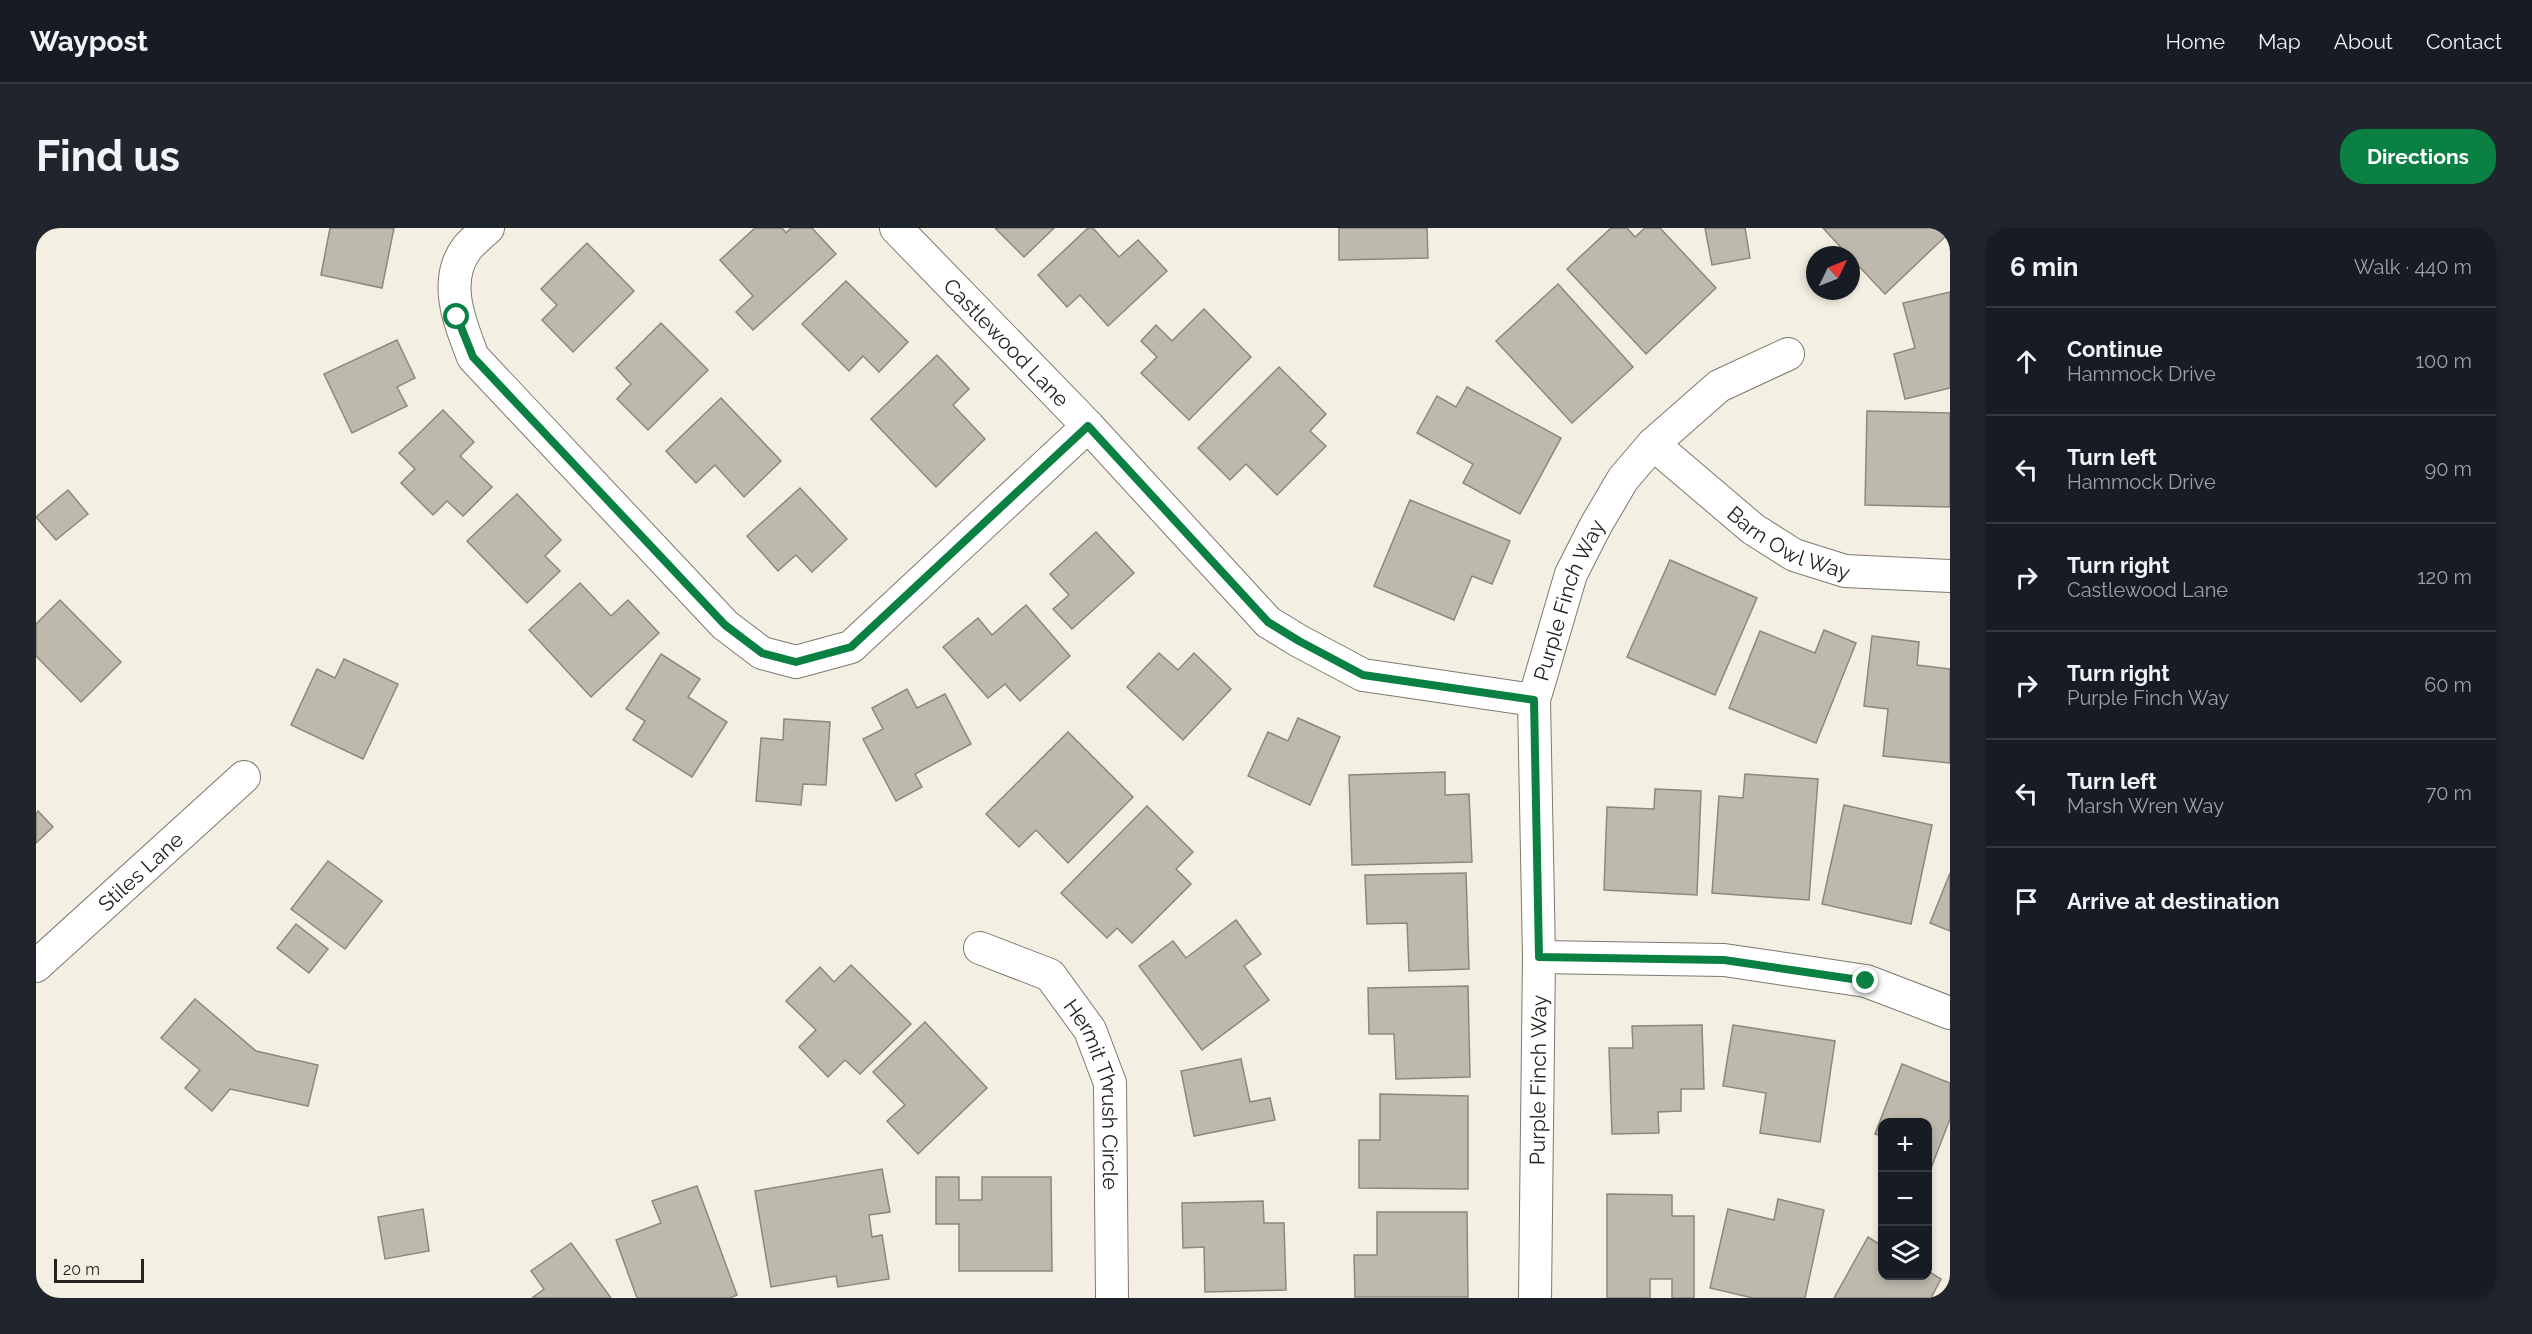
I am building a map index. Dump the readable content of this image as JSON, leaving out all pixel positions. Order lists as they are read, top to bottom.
{
  "streets": {
    "street": [
      "Castlewood Lane",
      "Barn Owl Way",
      "Purple Finch Way",
      "Stiles Lane",
      "Hermit Thrush Circle"
    ]
  },
  "crossings": [
    ["Castlewood Lane", "Purple Finch Way"],
    ["Barn Owl Way", "Purple Finch Way"]
  ],
  "scale_bar": "20 m",
  "north": "top right",
  "page": {
    "header": "Waypost",
    "nav": [
      "Home",
      "Map",
      "About",
      "Contact"
    ],
    "buttons": "Directions",
    "title": "Find us",
    "heading": ["6 min", "Walk · 440 m"],
    "list": [
      ["Continue", "Hammock Drive", "100 m"],
      ["Turn left", "Hammock Drive", "90 m"],
      ["Turn right", "Castlewood Lane", "120 m"],
      ["Turn right", "Purple Finch Way", "60 m"],
      ["Turn left", "Marsh Wren Way", "70 m"],
      "Arrive at destination"
    ],
    "map_buttons": ["+", "−"],
    "scale": "20 m"
  }
}
